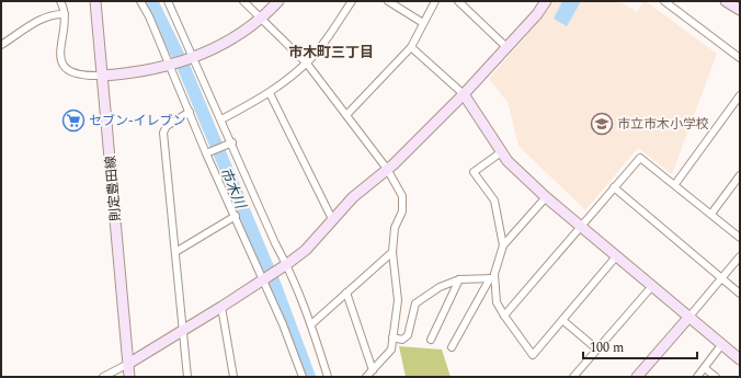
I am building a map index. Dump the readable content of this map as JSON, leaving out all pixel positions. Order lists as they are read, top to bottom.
{
  "streets": {
    "street": ["則定豊田線"]
  },
  "districts": ["市木町三丁目"],
  "water": ["市木川"],
  "places": {
    "supermarket": ["セブン-イレブン"],
    "school or university": ["市立市木小学校"]
  },
  "scale_bar": "100 m"
}
